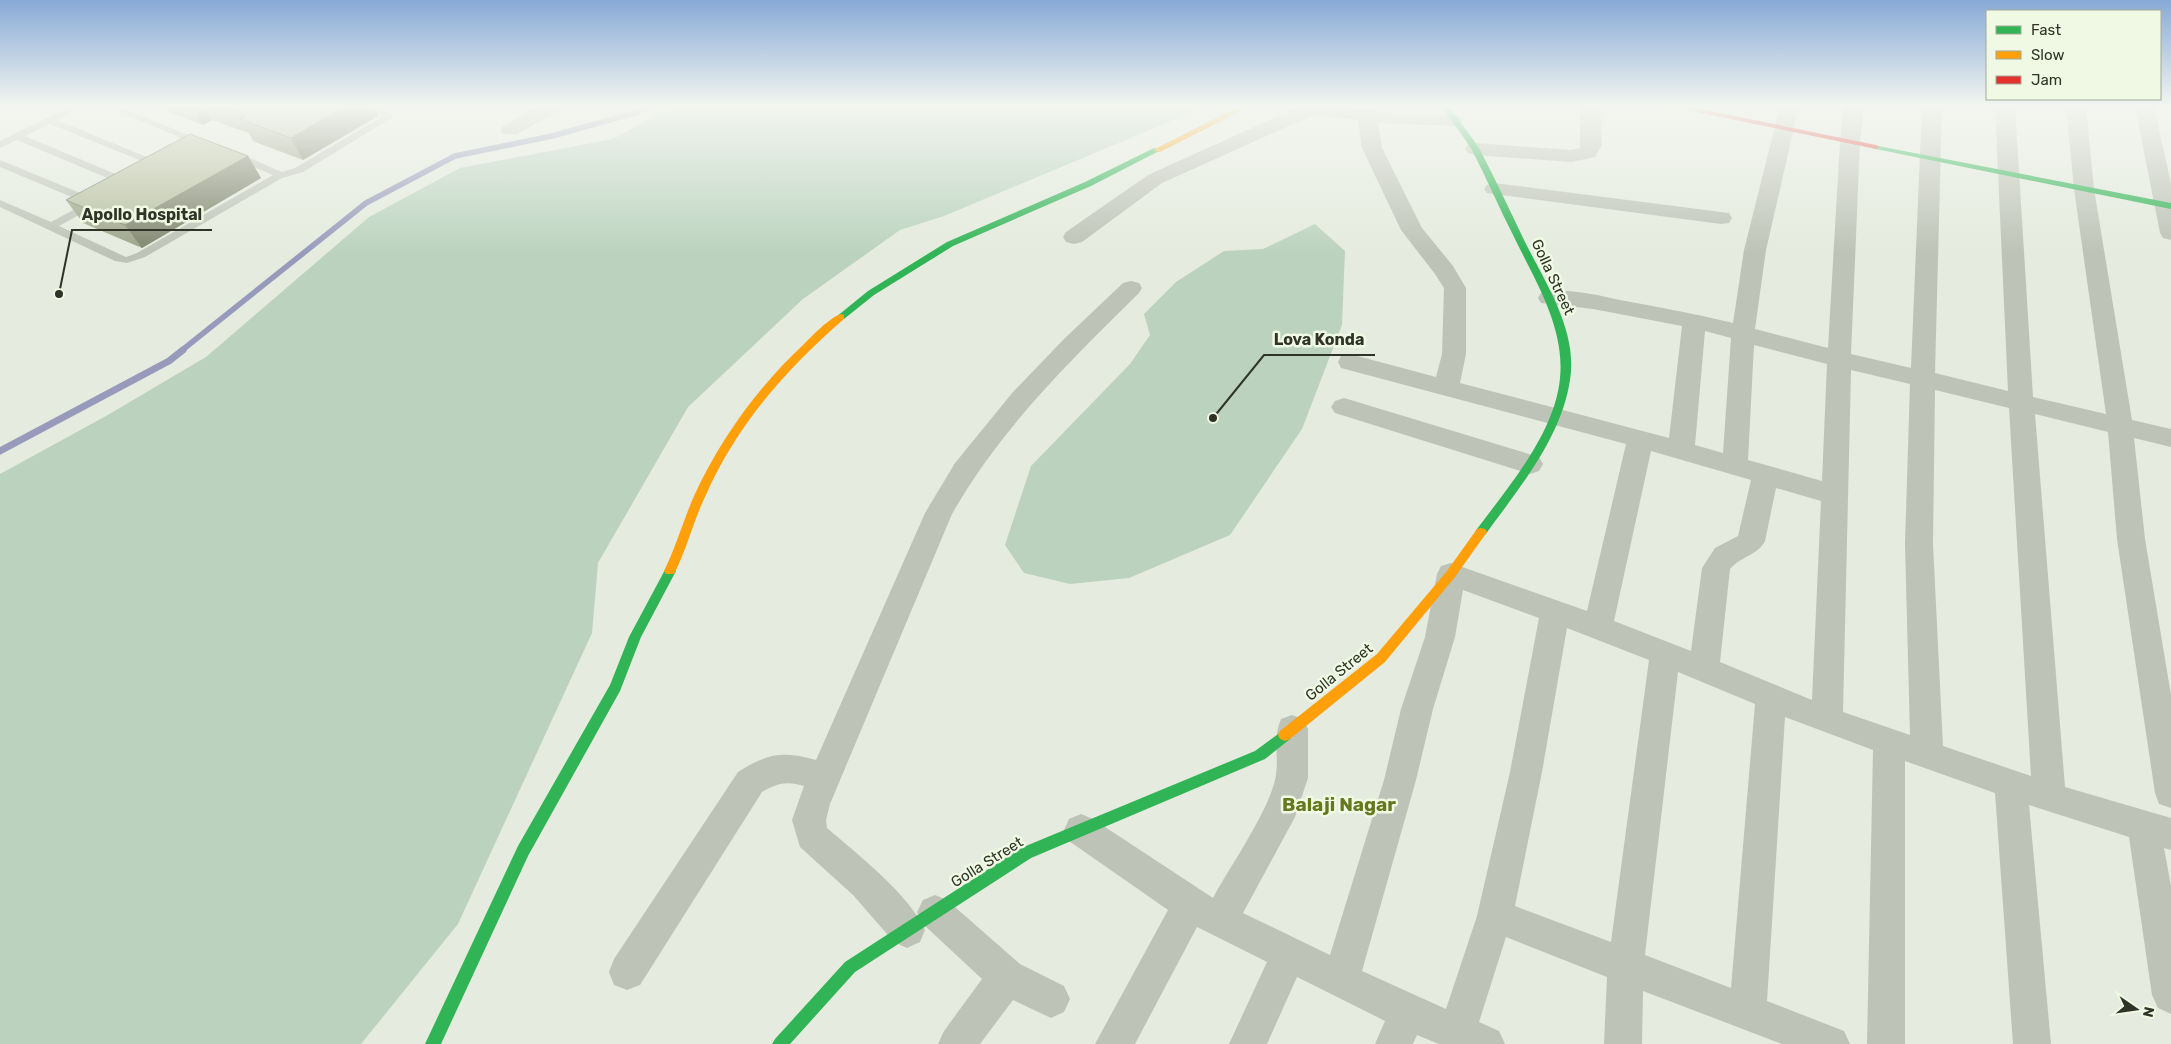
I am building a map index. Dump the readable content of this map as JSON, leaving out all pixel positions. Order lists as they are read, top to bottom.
{
  "streets": {
    "street": ["Golla Street"]
  },
  "districts": ["Balaji Nagar"],
  "places": ["Apollo Hospital", "Lova Konda"],
  "legend": ["Fast", "Slow", "Jam"],
  "north": "right"
}
